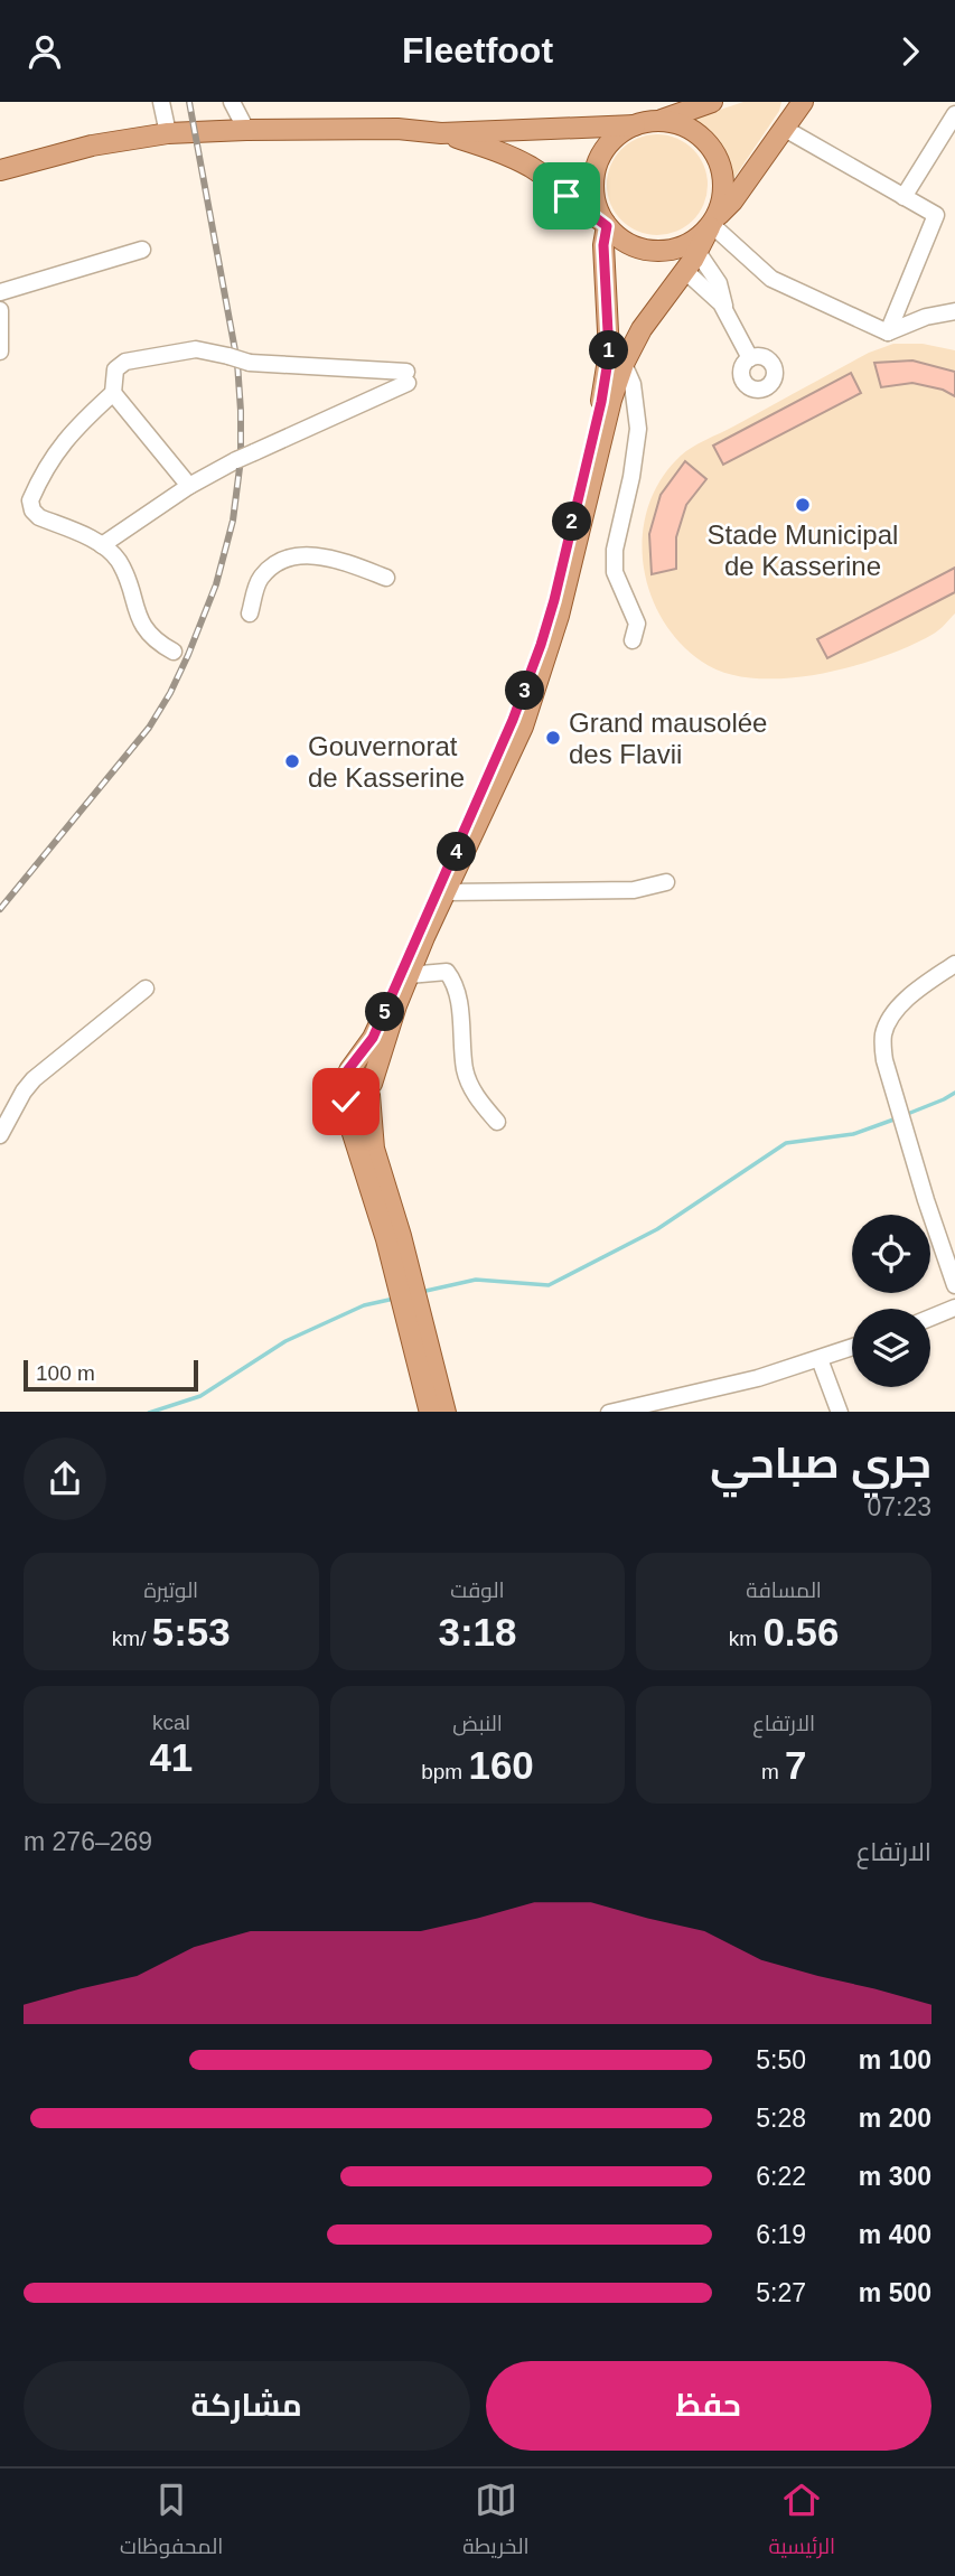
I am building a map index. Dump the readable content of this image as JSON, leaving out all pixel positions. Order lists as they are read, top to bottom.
{
  "places": ["Stade Municipal de Kasserine", "Grand mausolée des Flavii", "Gouvernorat de Kasserine"],
  "scale_bar": "100 m",
  "page": {
    "header": "Fleetfoot",
    "pins": [
      "1",
      "2",
      "3",
      "4",
      "5"
    ],
    "scale": "100 m",
    "heading": ["جري صباحي", "07:23"],
    "stats": [
      ["المسافة", "0.56 km"],
      ["الوقت", "3:18"],
      ["الوتيرة", "5:53 /km"],
      ["الارتفاع", "7 m"],
      ["النبض", "160 bpm"],
      ["kcal", "41"]
    ],
    "chart": ["الارتفاع", "269–276 m"],
    "list": [
      {
        "name": "100 m",
        "note": "5:50"
      },
      {
        "name": "200 m",
        "note": "5:28"
      },
      {
        "name": "300 m",
        "note": "6:22"
      },
      {
        "name": "400 m",
        "note": "6:19"
      },
      {
        "name": "500 m",
        "note": "5:27"
      }
    ],
    "buttons": ["حفظ", "مشاركة"],
    "tabs": ["الرئيسية", "الخريطة", "المحفوظات"]
  }
}
